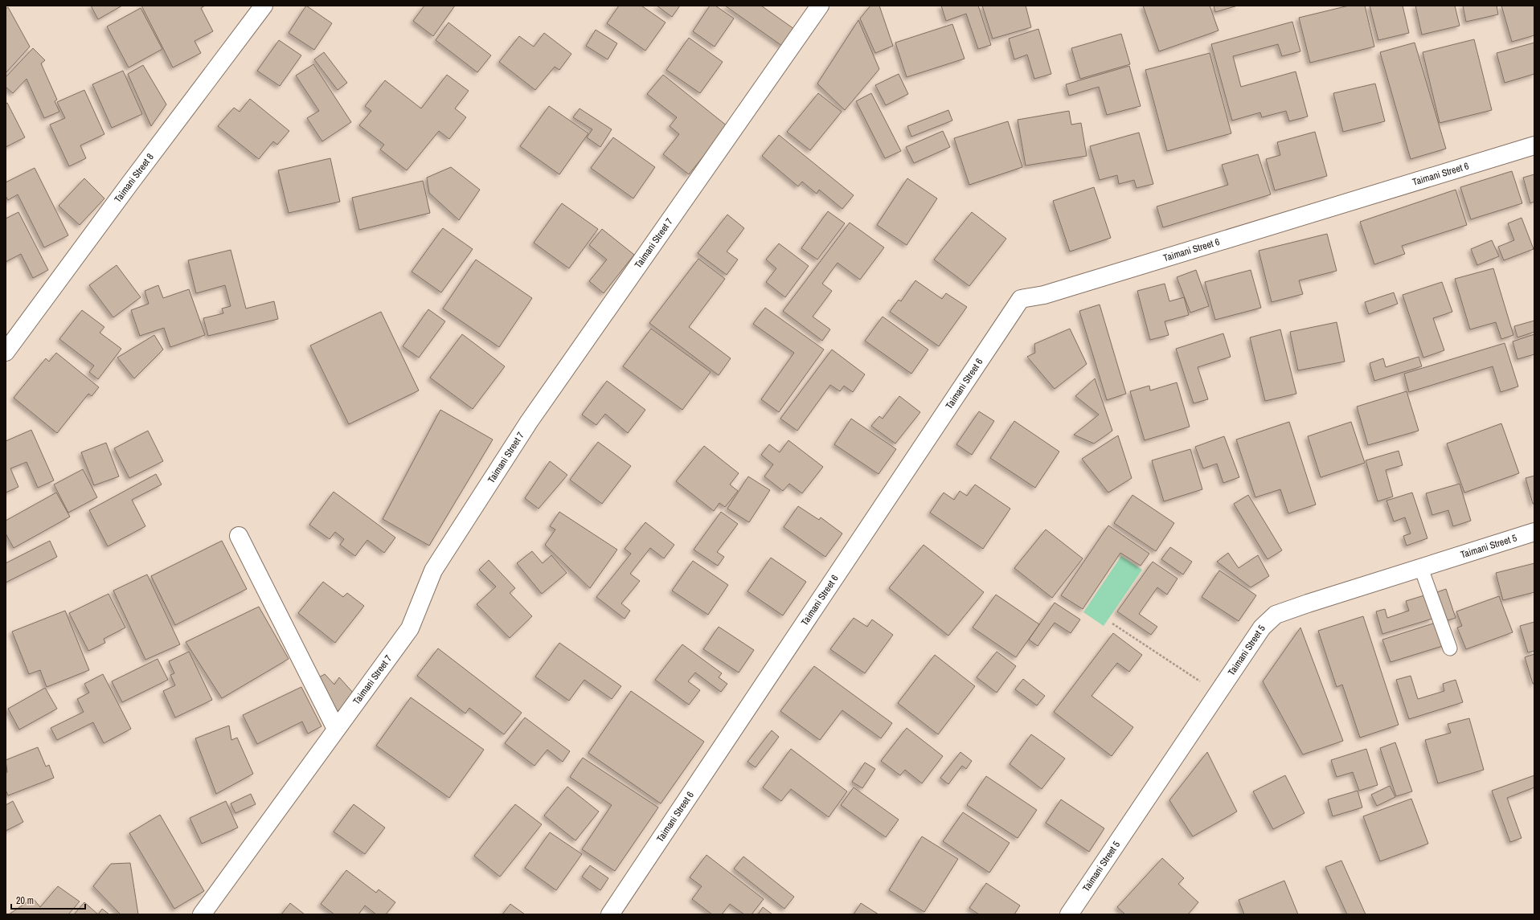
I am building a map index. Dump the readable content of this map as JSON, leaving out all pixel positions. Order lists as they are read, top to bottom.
{
  "streets": {
    "street": [
      "Taimani Street 6",
      "Taimani Street 8",
      "Taimani Street 7",
      "Taimani Street 5"
    ]
  },
  "scale_bar": "20 m"
}
